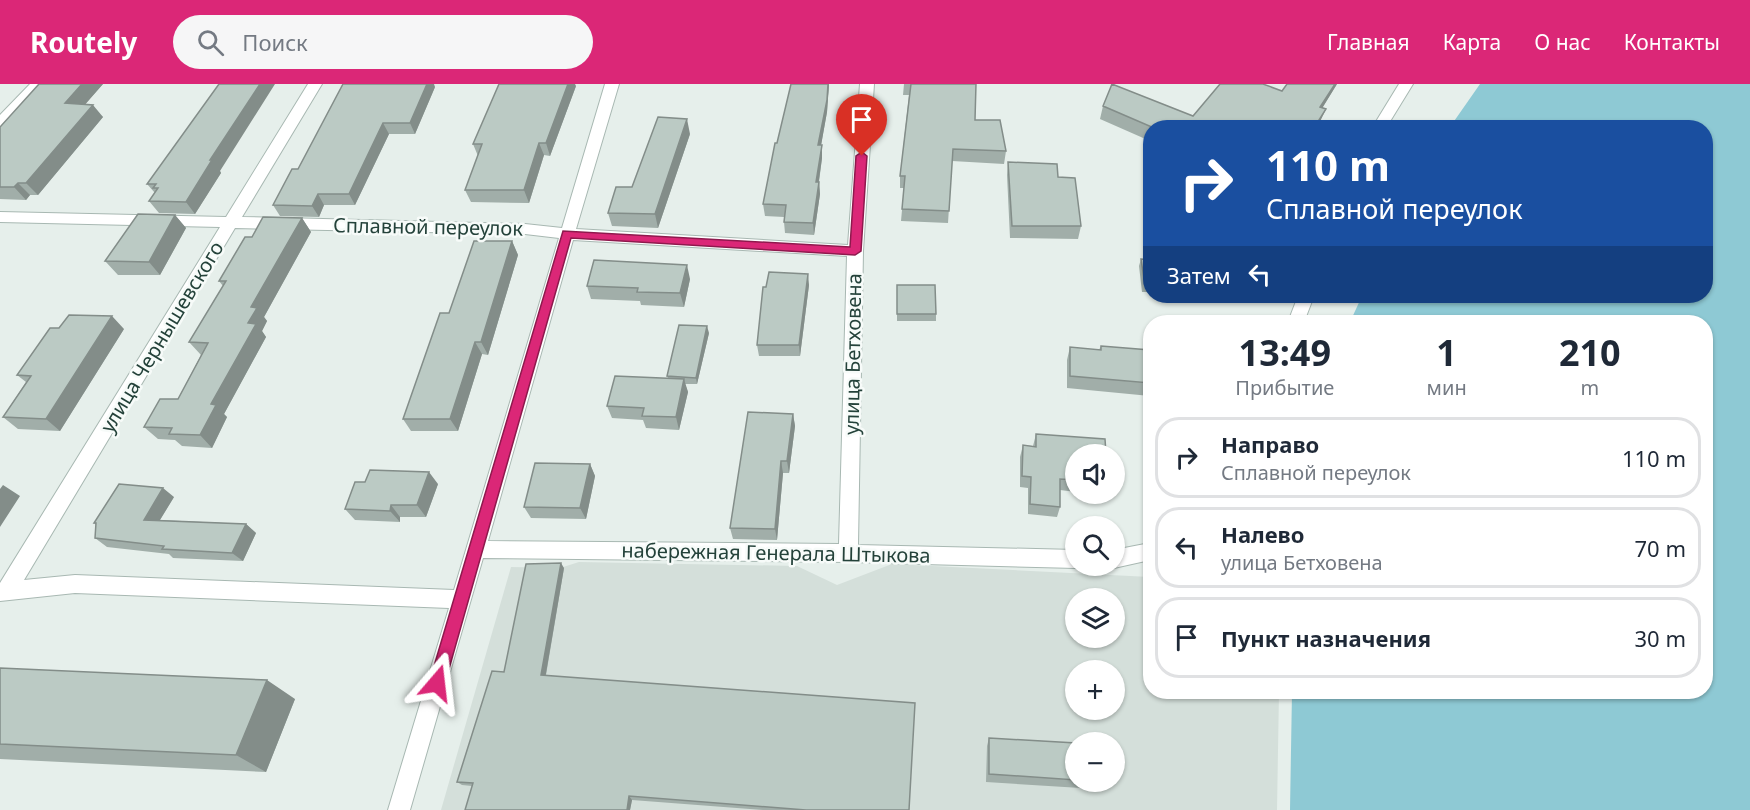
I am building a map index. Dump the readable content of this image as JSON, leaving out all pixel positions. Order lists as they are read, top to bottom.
{
  "streets": {
    "street": [
      "Сплавной переулок",
      "улица Чернышевского",
      "улица Бетховена",
      "набережная Генерала Штыкова"
    ]
  },
  "crossings": [
    ["Сплавной переулок", "улица Чернышевского"],
    ["Сплавной переулок", "улица Бетховена"],
    ["улица Бетховена", "набережная Генерала Штыкова"]
  ],
  "page": {
    "header": "Routely",
    "search": "Поиск",
    "nav": [
      "Главная",
      "Карта",
      "О нас",
      "Контакты"
    ],
    "turn": ["110 m", "Сплавной переулок"],
    "then": "Затем",
    "eta": [
      "13:49",
      "Прибытие",
      "1",
      "мин",
      "210",
      "m"
    ],
    "list": [
      {
        "name": "Направо",
        "note": "Сплавной переулок",
        "value": "110 m"
      },
      {
        "name": "Налево",
        "note": "улица Бетховена",
        "value": "70 m"
      },
      {
        "name": "Пункт назначения",
        "value": "30 m"
      }
    ],
    "map_buttons": ["+", "−"]
  }
}
